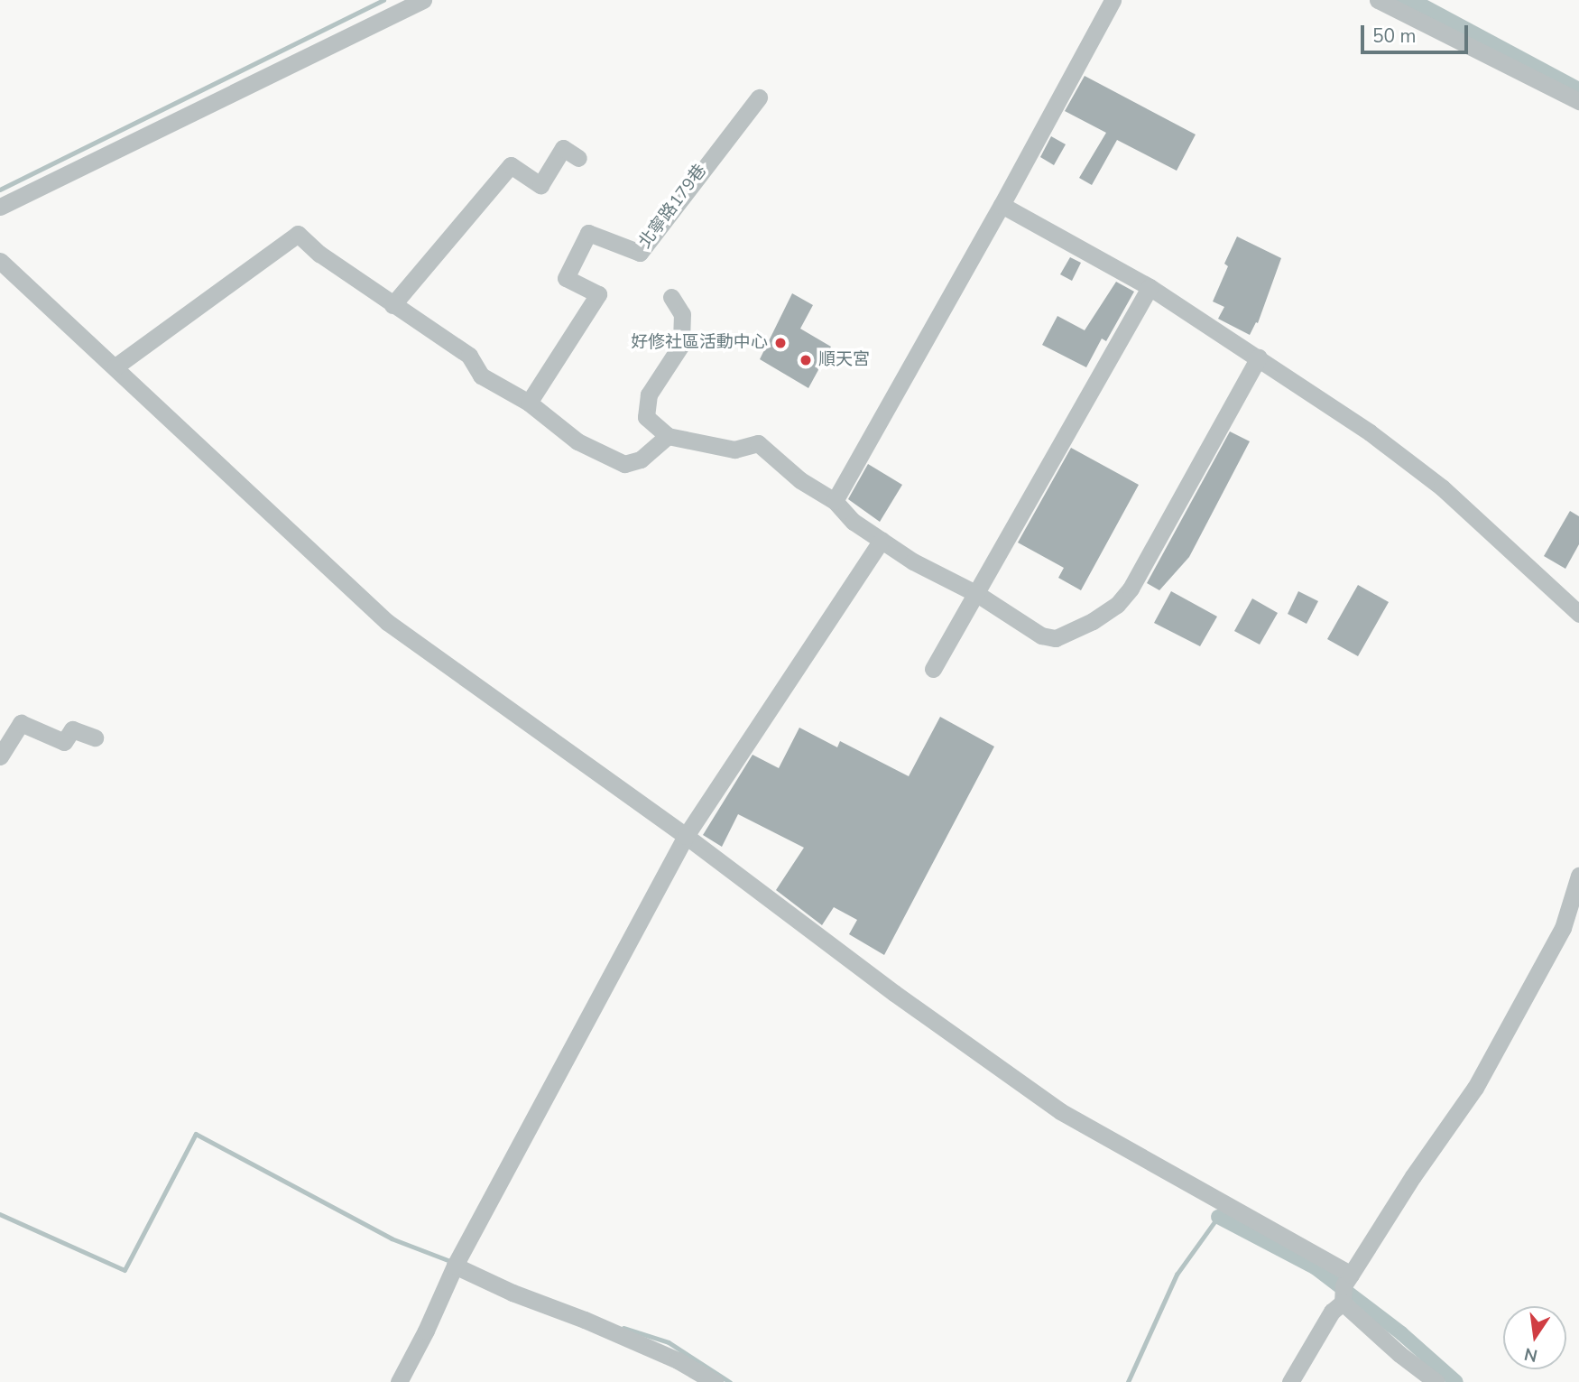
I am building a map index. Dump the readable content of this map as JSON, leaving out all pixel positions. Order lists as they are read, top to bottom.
{
  "streets": {
    "street": ["北寧路179巷"]
  },
  "places": ["好修社區活動中心", "順天宮"],
  "scale_bar": "50 m",
  "north": "bottom"
}
